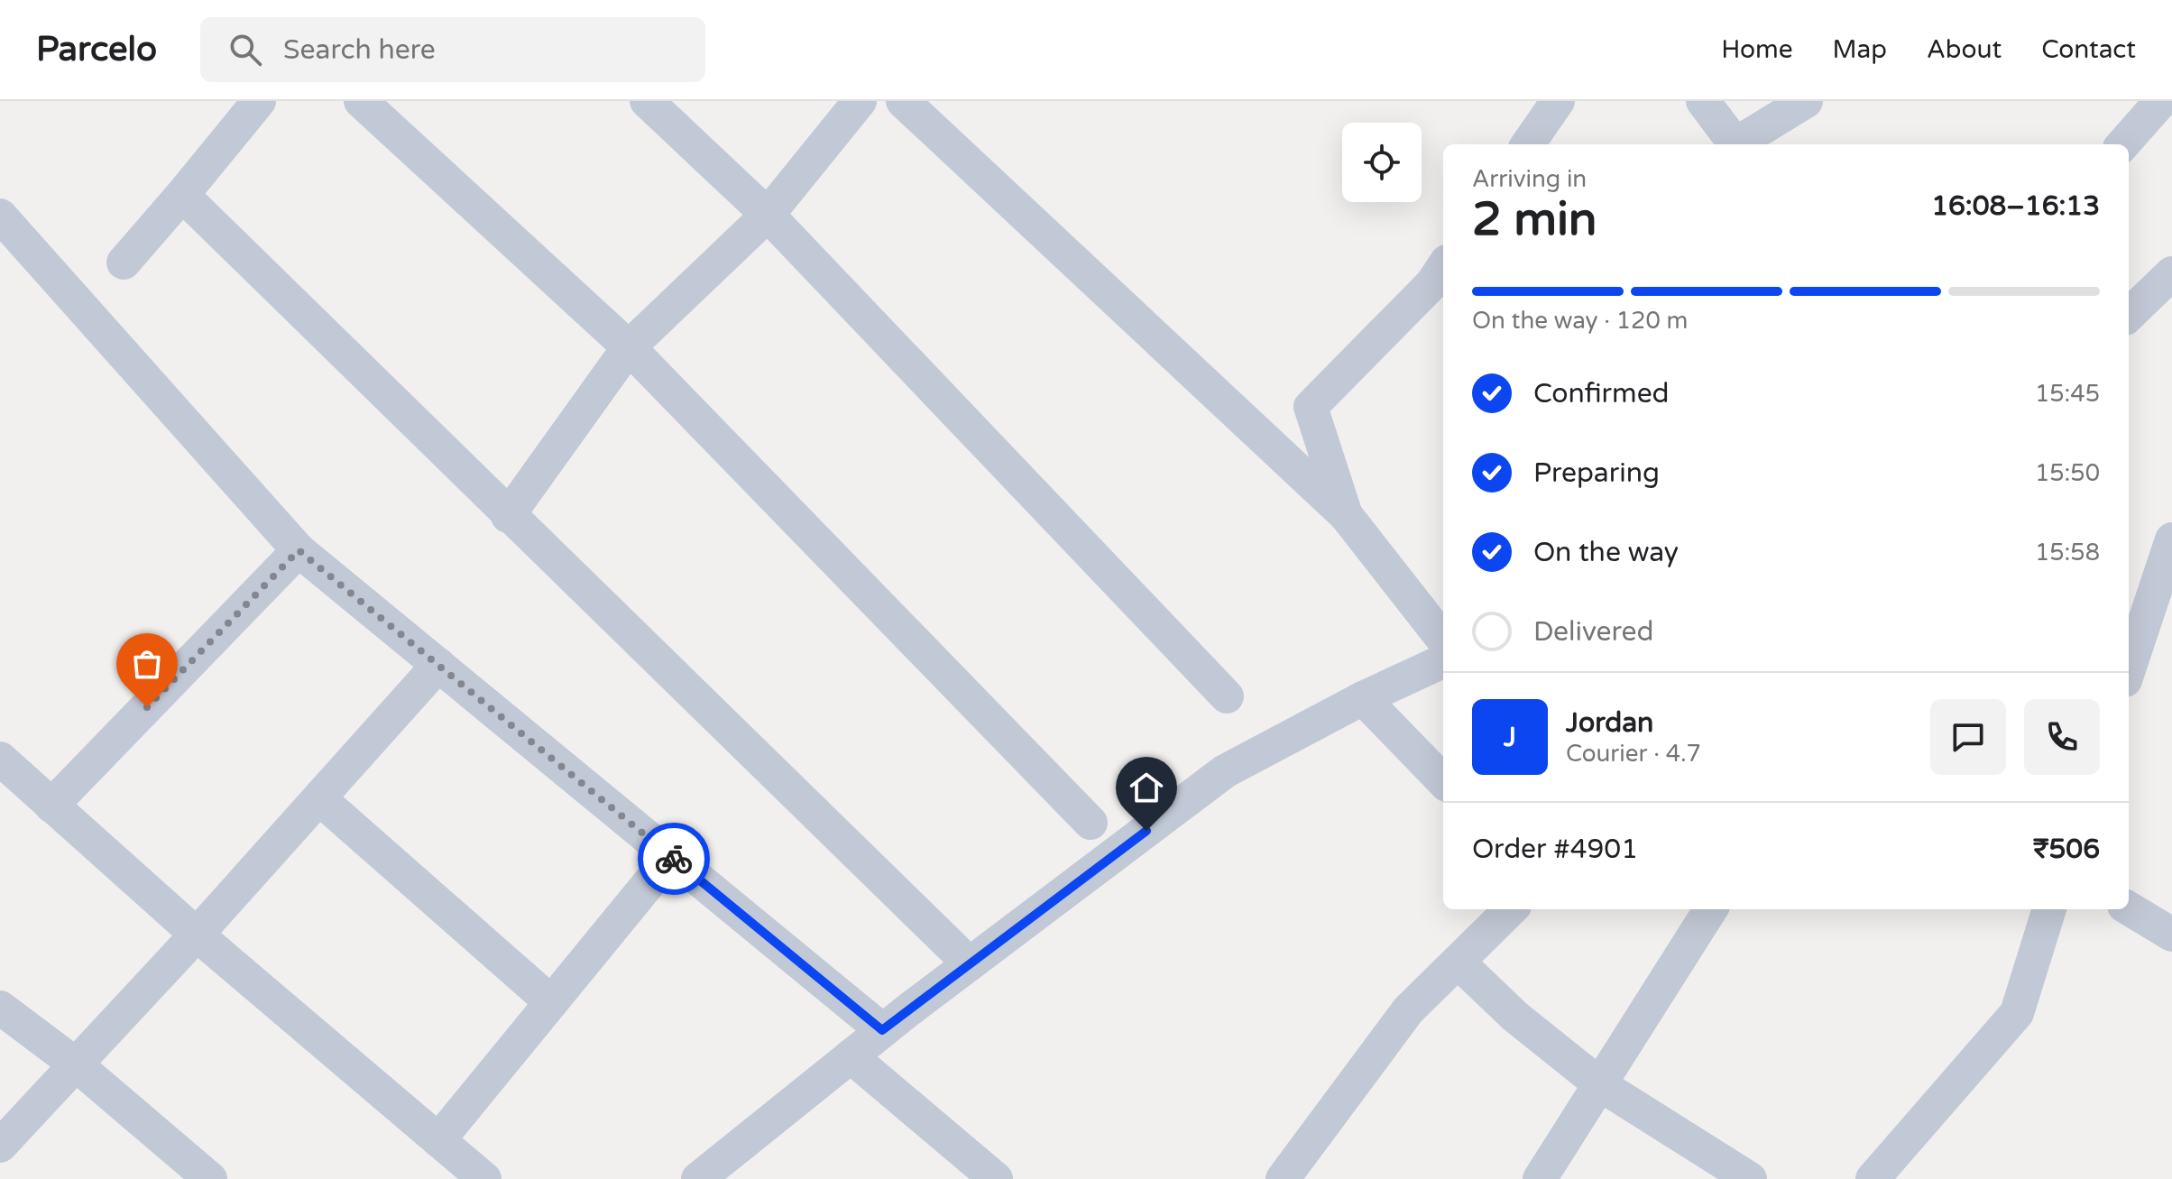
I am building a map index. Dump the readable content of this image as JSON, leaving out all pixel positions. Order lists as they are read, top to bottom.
{
  "page": {
    "header": "Parcelo",
    "search": "Search here",
    "nav": [
      "Home",
      "Map",
      "About",
      "Contact"
    ],
    "heading": ["2 min", "Arriving in", "16:08–16:13"],
    "panel": [
      "Jordan",
      "Courier · 4.7",
      "Order #4901",
      "₹506"
    ],
    "bar": "On the way · 120 m",
    "list": [
      ["Confirmed", "15:45"],
      ["Preparing", "15:50"],
      ["On the way", "15:58"],
      "Delivered"
    ],
    "round": "J"
  }
}
